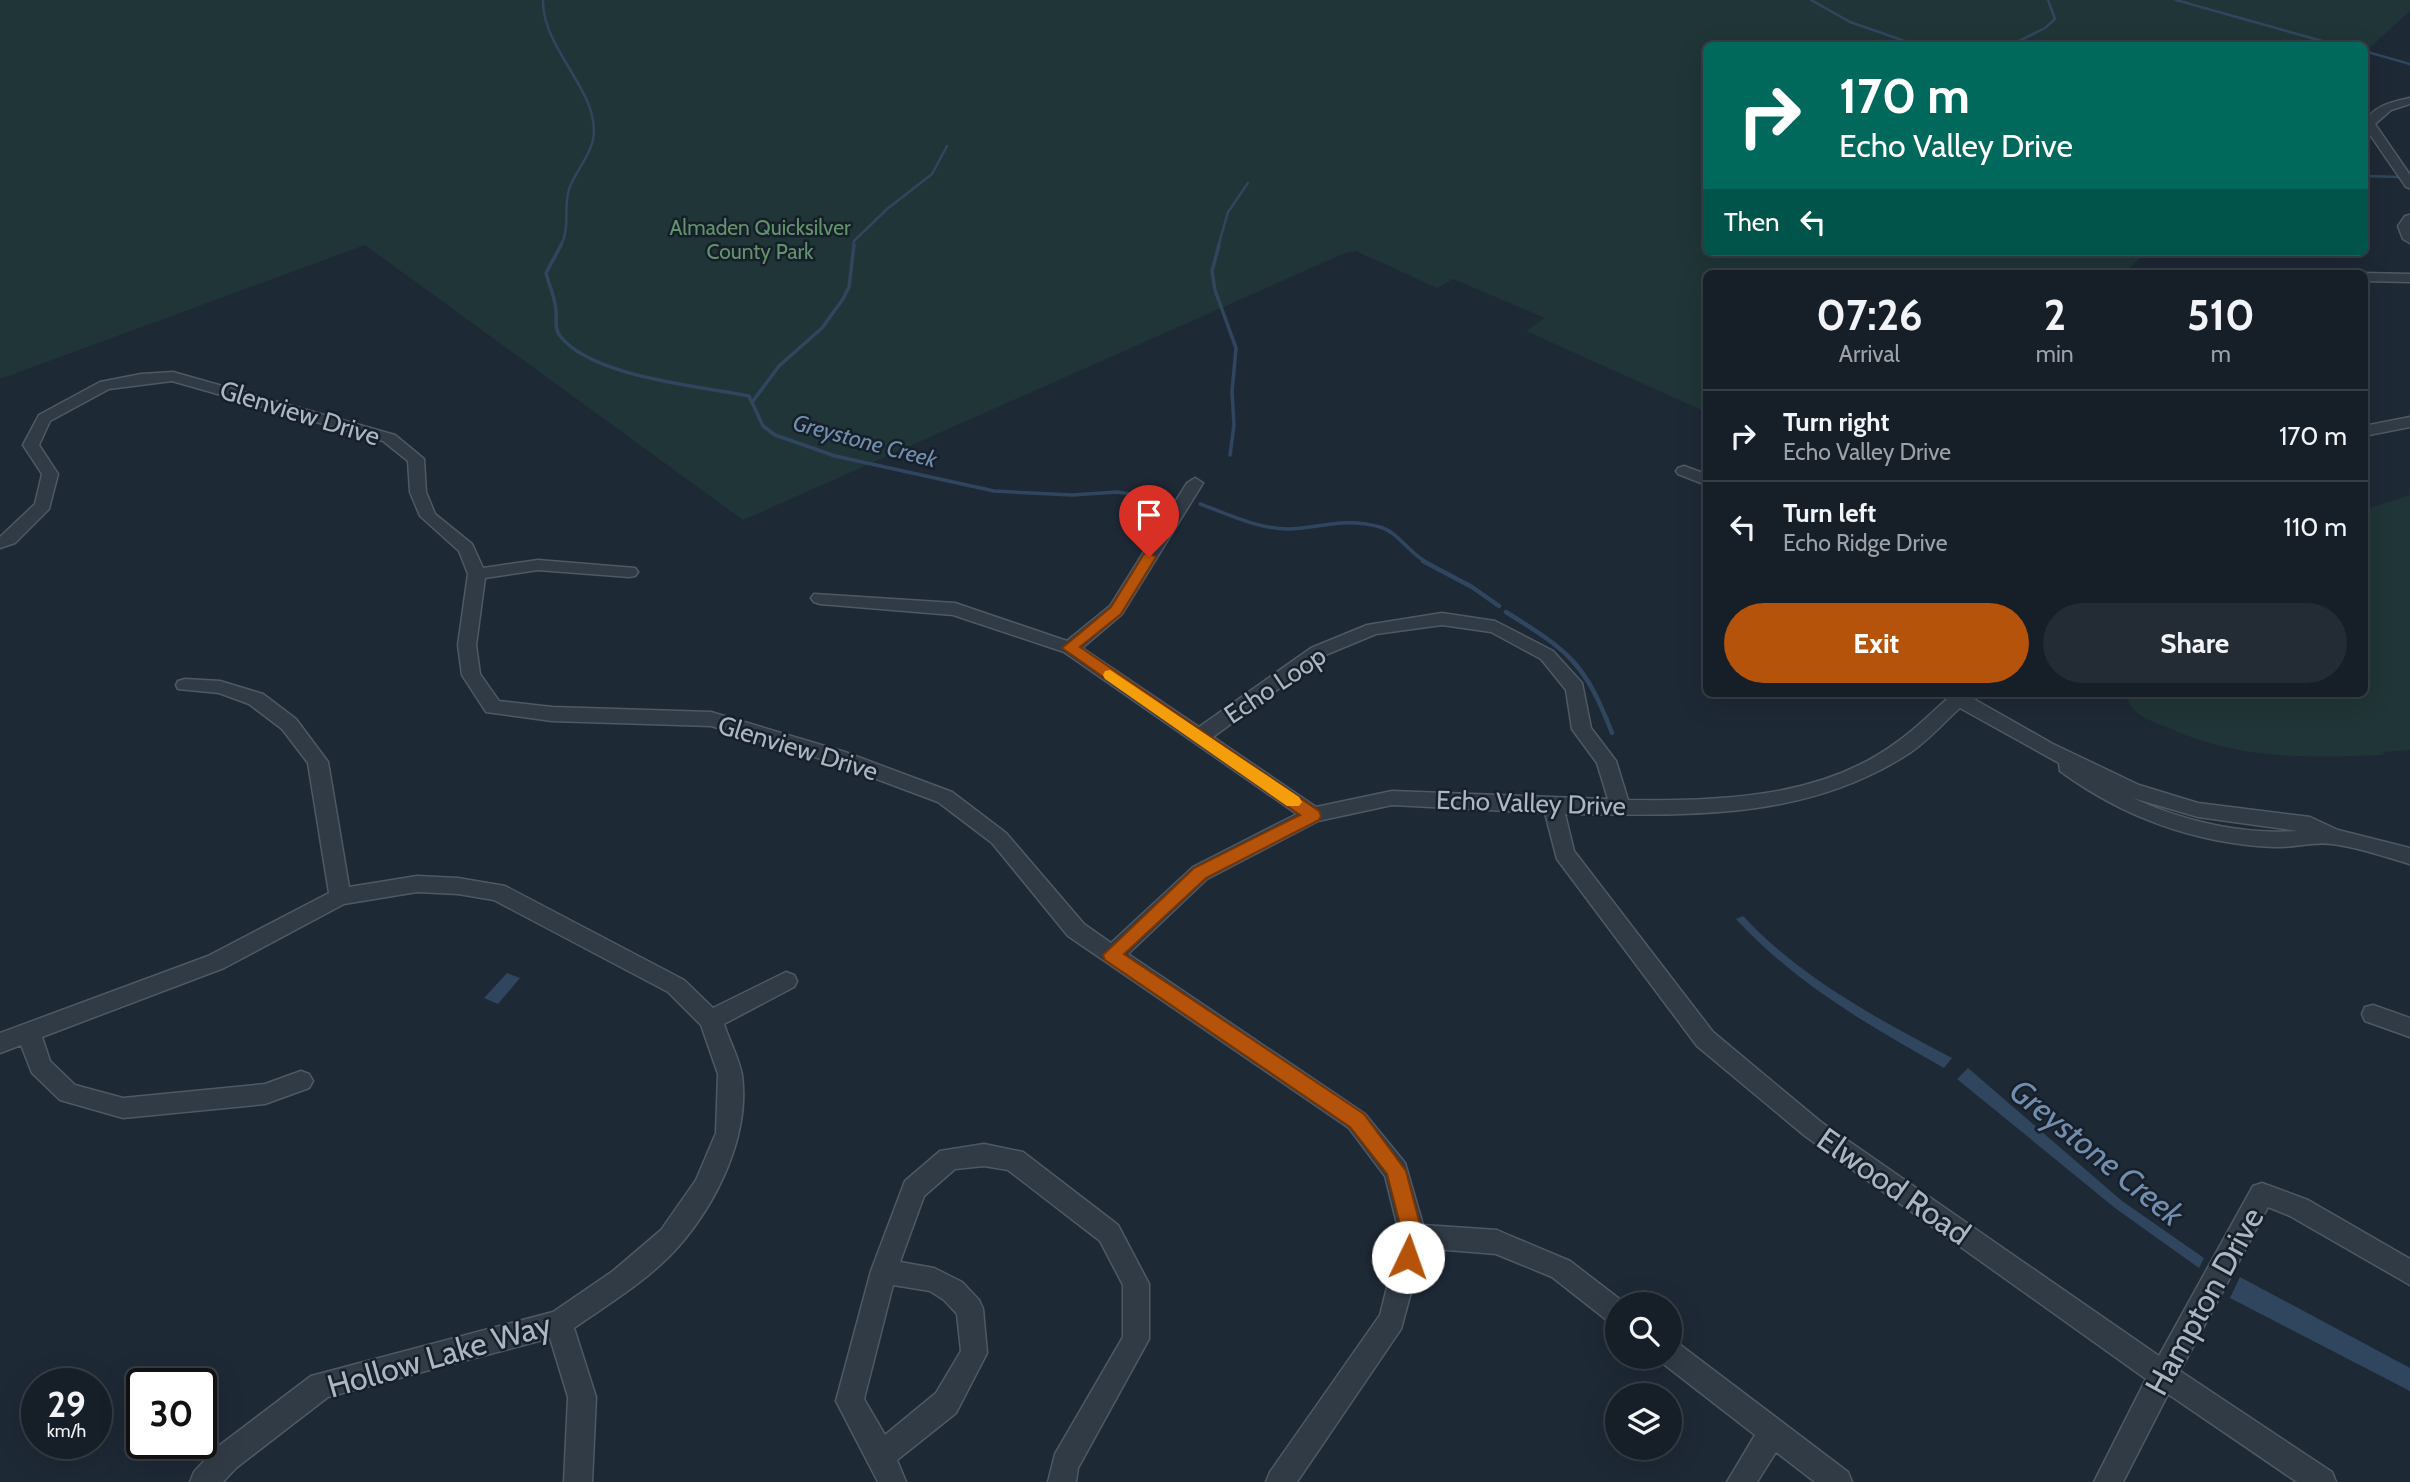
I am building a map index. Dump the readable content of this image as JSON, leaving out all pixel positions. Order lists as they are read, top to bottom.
{
  "streets": {
    "street": [
      "Glenview Drive",
      "Echo Loop",
      "Echo Valley Drive",
      "Elwood Road",
      "Hampton Drive",
      "Hollow Lake Way"
    ]
  },
  "crossings": [
    ["Glenview Drive", "Echo Valley Drive"],
    ["Echo Loop", "Echo Valley Drive"],
    ["Echo Valley Drive", "Elwood Road"],
    ["Elwood Road", "Hampton Drive"]
  ],
  "water": ["Greystone Creek"],
  "parks": ["Almaden Quicksilver County Park"],
  "page": {
    "turn": ["170 m", "Echo Valley Drive"],
    "then": "Then",
    "eta": [
      "07:26",
      "Arrival",
      "2",
      "min",
      "510",
      "m"
    ],
    "list": [
      {
        "name": "Turn right",
        "note": "Echo Valley Drive",
        "value": "170 m"
      },
      {
        "name": "Turn left",
        "note": "Echo Ridge Drive",
        "value": "110 m"
      }
    ],
    "buttons": ["Exit", "Share"],
    "speed": "29 km/h",
    "limit": "30"
  }
}
